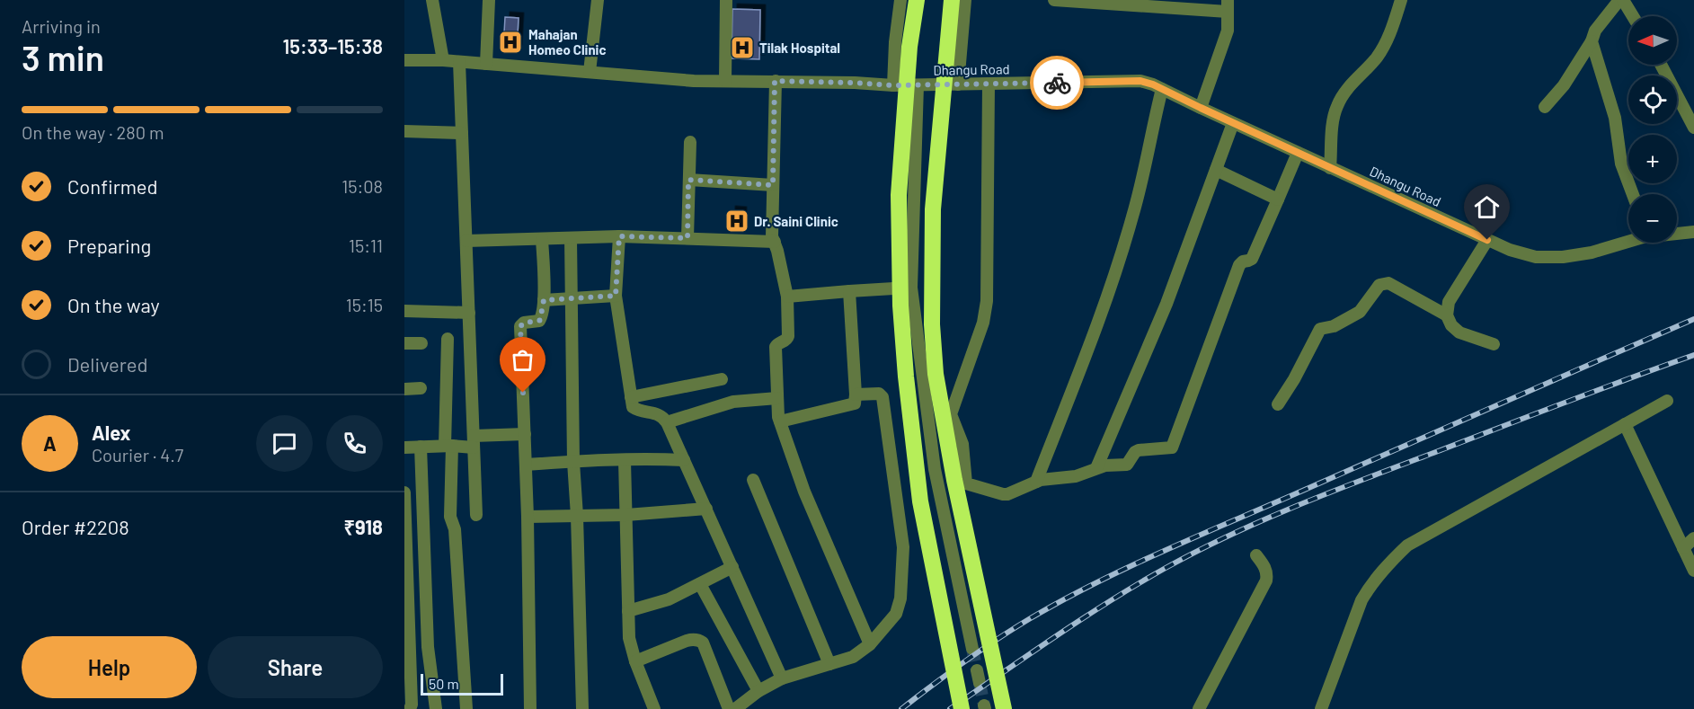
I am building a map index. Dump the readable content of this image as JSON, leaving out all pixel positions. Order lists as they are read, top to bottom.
{
  "streets": {
    "street": ["Dhangu Road"]
  },
  "places": {
    "hospital": ["Mahajan Homeo Clinic", "Tilak Hospital", "Dr. Saini Clinic"]
  },
  "scale_bar": "50 m",
  "north": "left",
  "page": {
    "heading": ["3 min", "Arriving in", "15:33–15:38"],
    "panel": [
      "Alex",
      "Courier · 4.7",
      "Order #2208",
      "₹918"
    ],
    "map_buttons": ["+", "−"],
    "bar": "On the way · 280 m",
    "list": [
      ["Confirmed", "15:08"],
      ["Preparing", "15:11"],
      ["On the way", "15:15"],
      "Delivered"
    ],
    "round": "A",
    "buttons": ["Help", "Share"],
    "scale": "50 m"
  }
}
